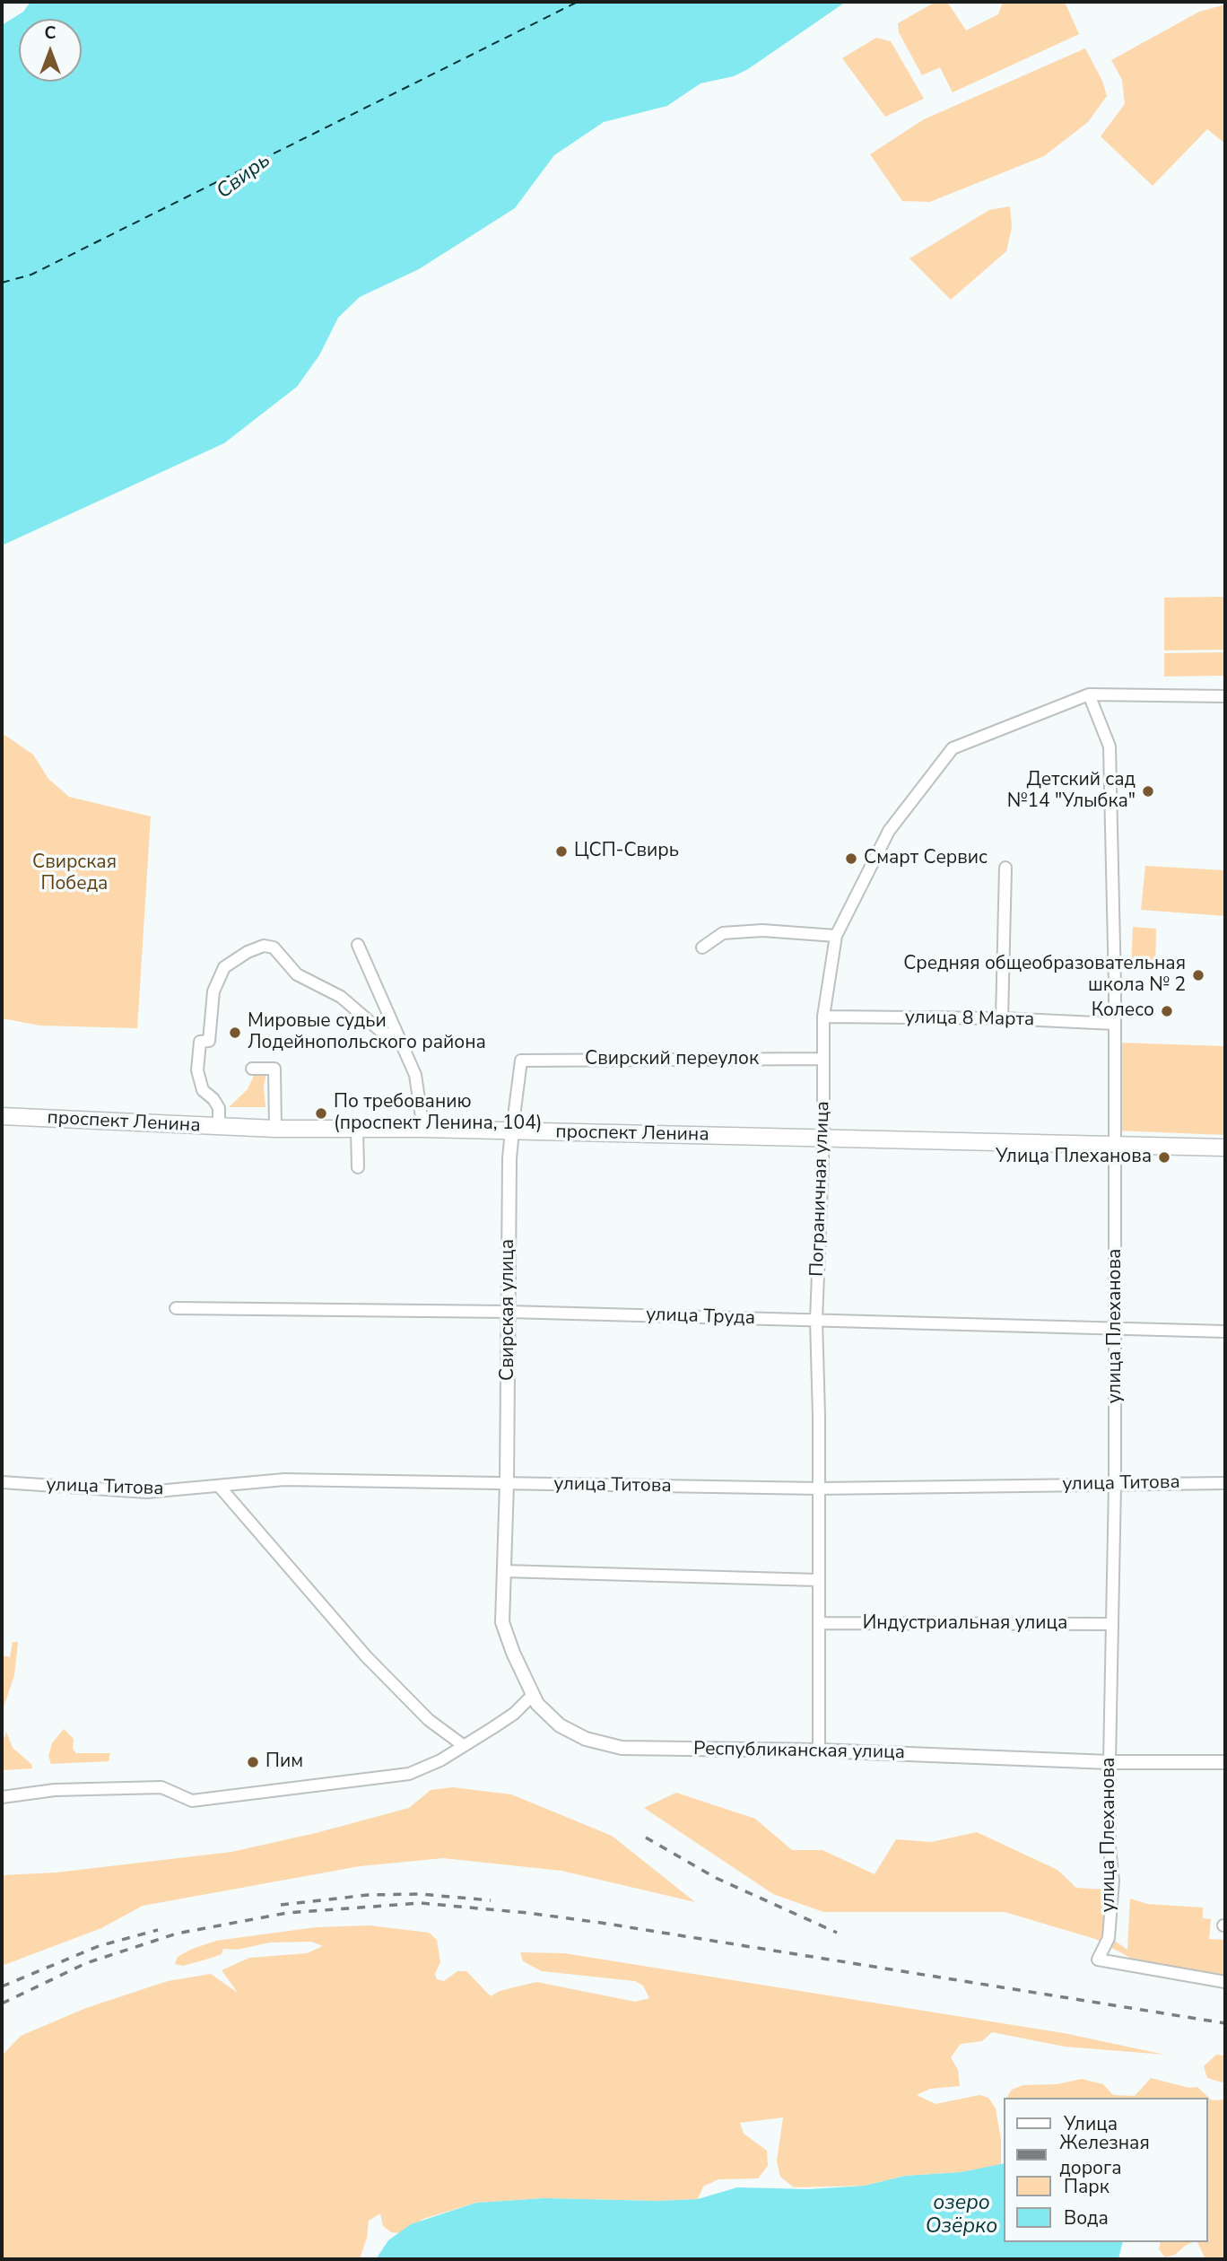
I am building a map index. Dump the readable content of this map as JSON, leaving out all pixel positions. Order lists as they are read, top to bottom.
{
  "streets": {
    "main road": ["проспект Ленина"],
    "street": [
      "улица 8 Марта",
      "Свирский переулок",
      "Пограничная улица",
      "Свирская улица",
      "улица Труда",
      "улица Плеханова",
      "улица Титова",
      "Индустриальная улица",
      "Республиканская улица"
    ]
  },
  "crossings": [
    ["улица 8 Марта", "Пограничная улица"],
    ["улица 8 Марта", "улица Плеханова"],
    ["Свирский переулок", "Пограничная улица"],
    ["Свирский переулок", "Свирская улица"],
    ["проспект Ленина", "Пограничная улица"],
    ["проспект Ленина", "Свирская улица"],
    ["проспект Ленина", "улица Плеханова"],
    ["Пограничная улица", "улица Труда"],
    ["Пограничная улица", "улица Плеханова"],
    ["Пограничная улица", "улица Титова"],
    ["Пограничная улица", "Индустриальная улица"],
    ["Пограничная улица", "Республиканская улица"],
    ["Свирская улица", "улица Труда"],
    ["Свирская улица", "улица Титова"],
    ["Свирская улица", "Республиканская улица"],
    ["улица Труда", "улица Плеханова"],
    ["улица Плеханова", "улица Титова"],
    ["улица Плеханова", "Индустриальная улица"],
    ["улица Плеханова", "Республиканская улица"]
  ],
  "water": ["Свирь", "озеро Озёрко"],
  "parks": ["Свирская Победа"],
  "places": [
    "Детский сад №14 \"Улыбка\"",
    "ЦСП-Свирь",
    "Смарт Сервис",
    "Средняя общеобразовательная школа № 2",
    "Колесо",
    "Мировые судьи Лодейнопольского района",
    "По требованию (проспект Ленина, 104)",
    "Улица Плеханова",
    "Пим"
  ],
  "legend": [
    "Улица",
    "Железная дорога",
    "Парк",
    "Вода"
  ],
  "north": "top"
}
